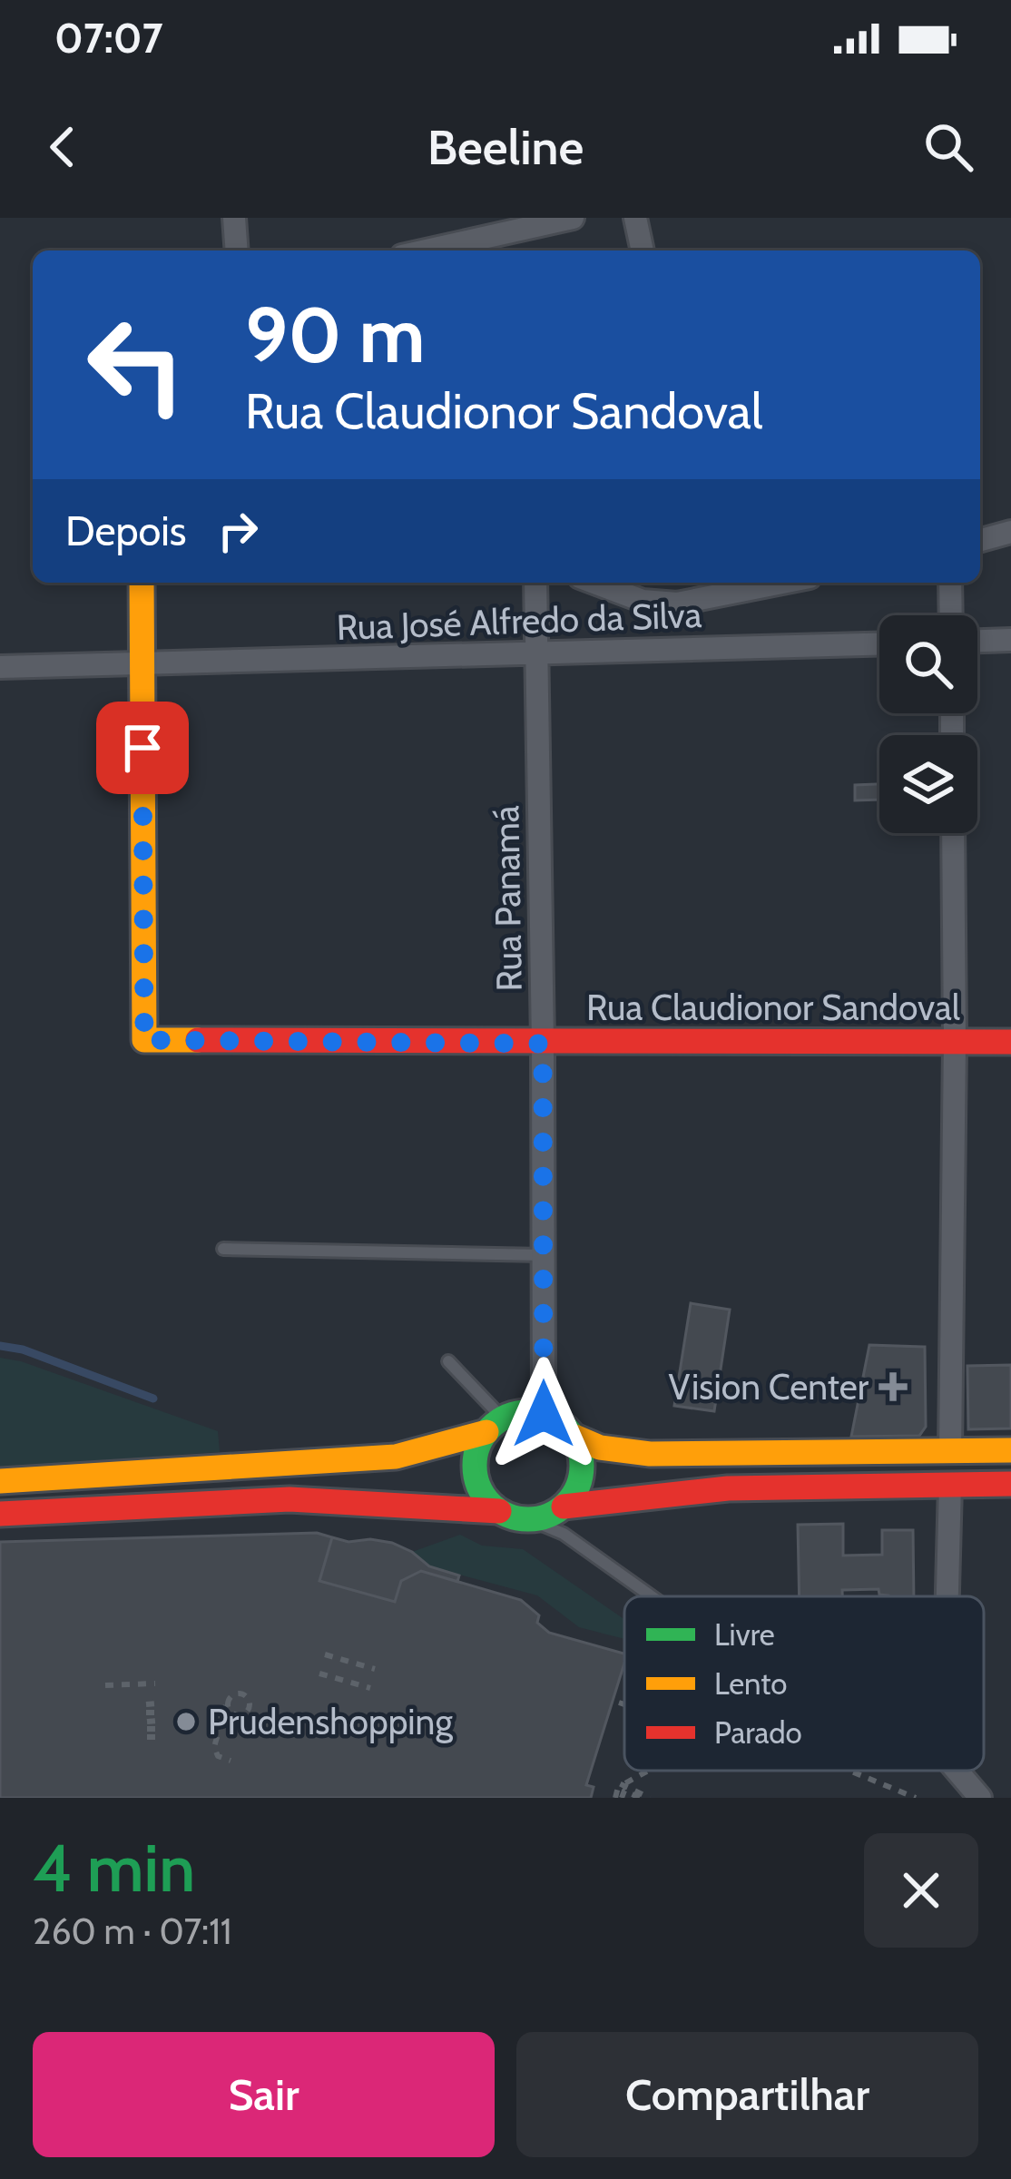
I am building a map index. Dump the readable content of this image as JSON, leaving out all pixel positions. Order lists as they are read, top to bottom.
{
  "streets": {
    "main road": ["Rua Claudionor Sandoval"],
    "street": ["Rua José Alfredo da Silva", "Rua Panamá"]
  },
  "crossings": [
    ["Rua José Alfredo da Silva", "Rua Panamá"],
    ["Rua José Alfredo da Silva", "Rua Claudionor Sandoval"],
    ["Rua Panamá", "Rua Claudionor Sandoval"]
  ],
  "places": {
    "health": ["Vision Center"],
    "other": ["Prudenshopping"]
  },
  "legend": ["Livre", "Lento", "Parado"],
  "page": {
    "status": "07:07",
    "header": "Beeline",
    "turn": ["90 m", "Rua Claudionor Sandoval"],
    "then": "Depois",
    "heading": ["4 min", "260 m · 07:11"],
    "buttons": ["Sair", "Compartilhar"]
  }
}
